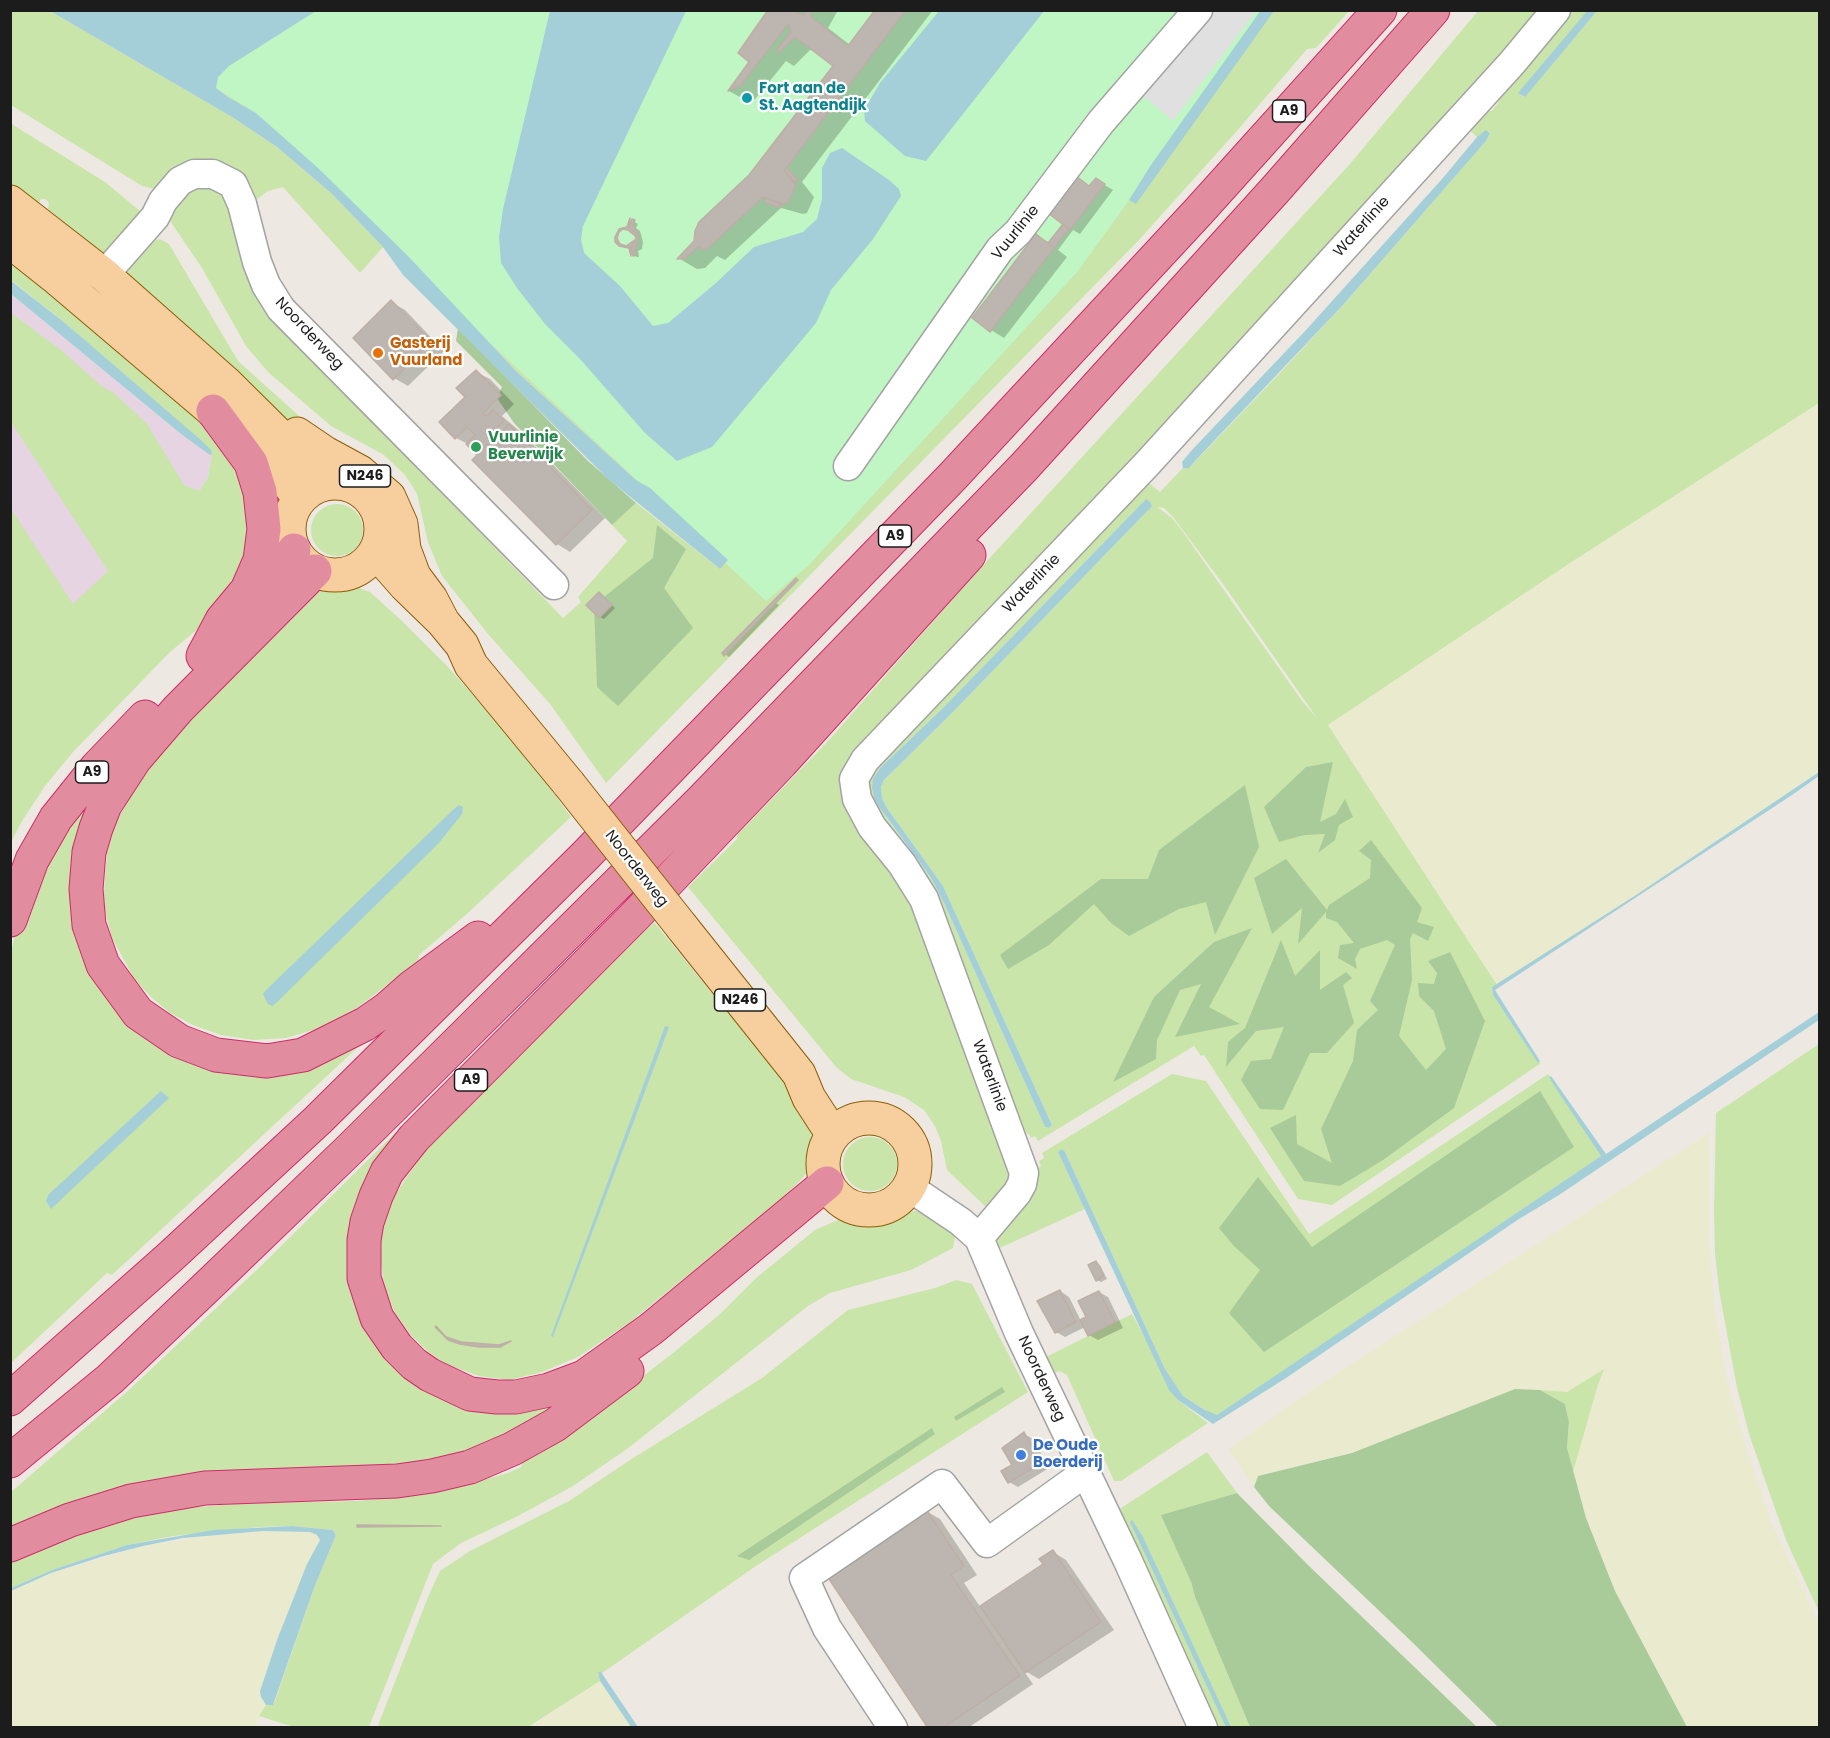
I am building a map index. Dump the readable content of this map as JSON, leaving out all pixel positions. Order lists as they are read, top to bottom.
{
  "streets": {
    "highway": ["A9"],
    "main road": ["Noorderweg", "N246"],
    "street": ["Waterlinie", "Vuurlinie"]
  },
  "crossings": [
    ["A9", "Noorderweg"],
    ["A9", "N246"],
    ["Waterlinie", "Noorderweg"],
    ["Noorderweg", "N246"]
  ],
  "places": [
    "Fort aan de St. Aagtendijk",
    "Gasterij Vuurland",
    "Vuurlinie Beverwijk",
    "De Oude Boerderij"
  ]
}
